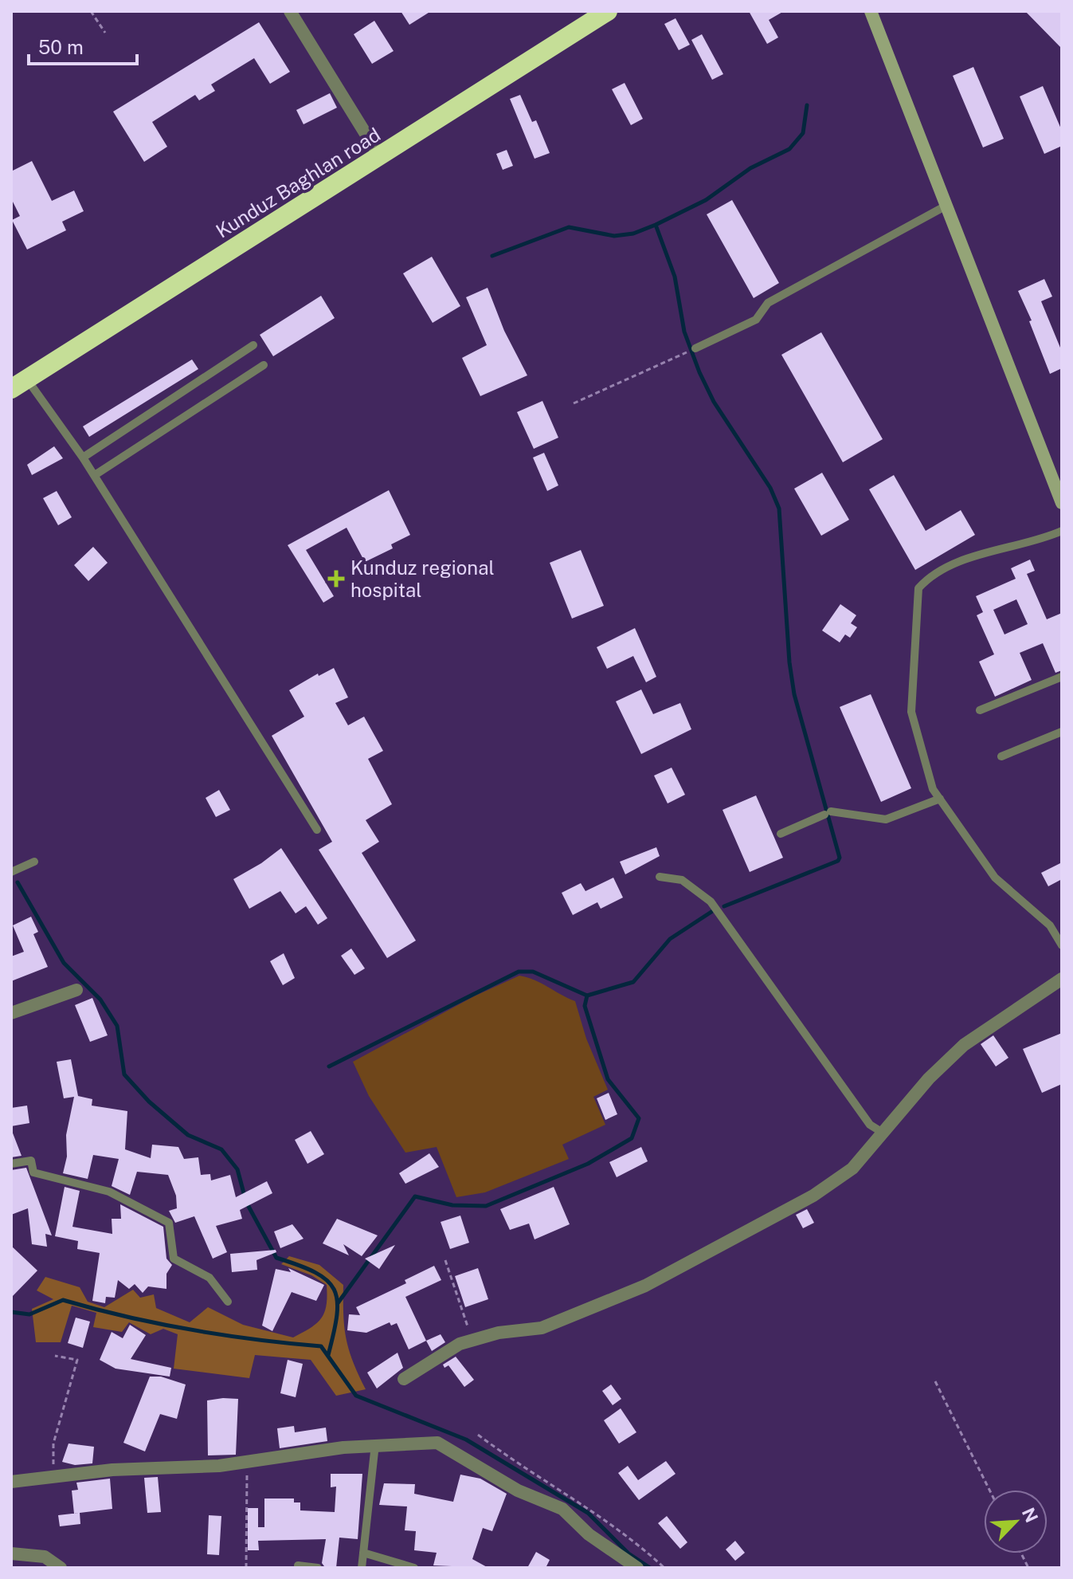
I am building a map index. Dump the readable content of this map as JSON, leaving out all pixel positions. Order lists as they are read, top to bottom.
{
  "streets": {
    "highway": ["Kunduz Baghlan road"]
  },
  "places": {
    "health": ["Kunduz regional hospital"]
  },
  "scale_bar": "50 m",
  "north": "top right"
}
